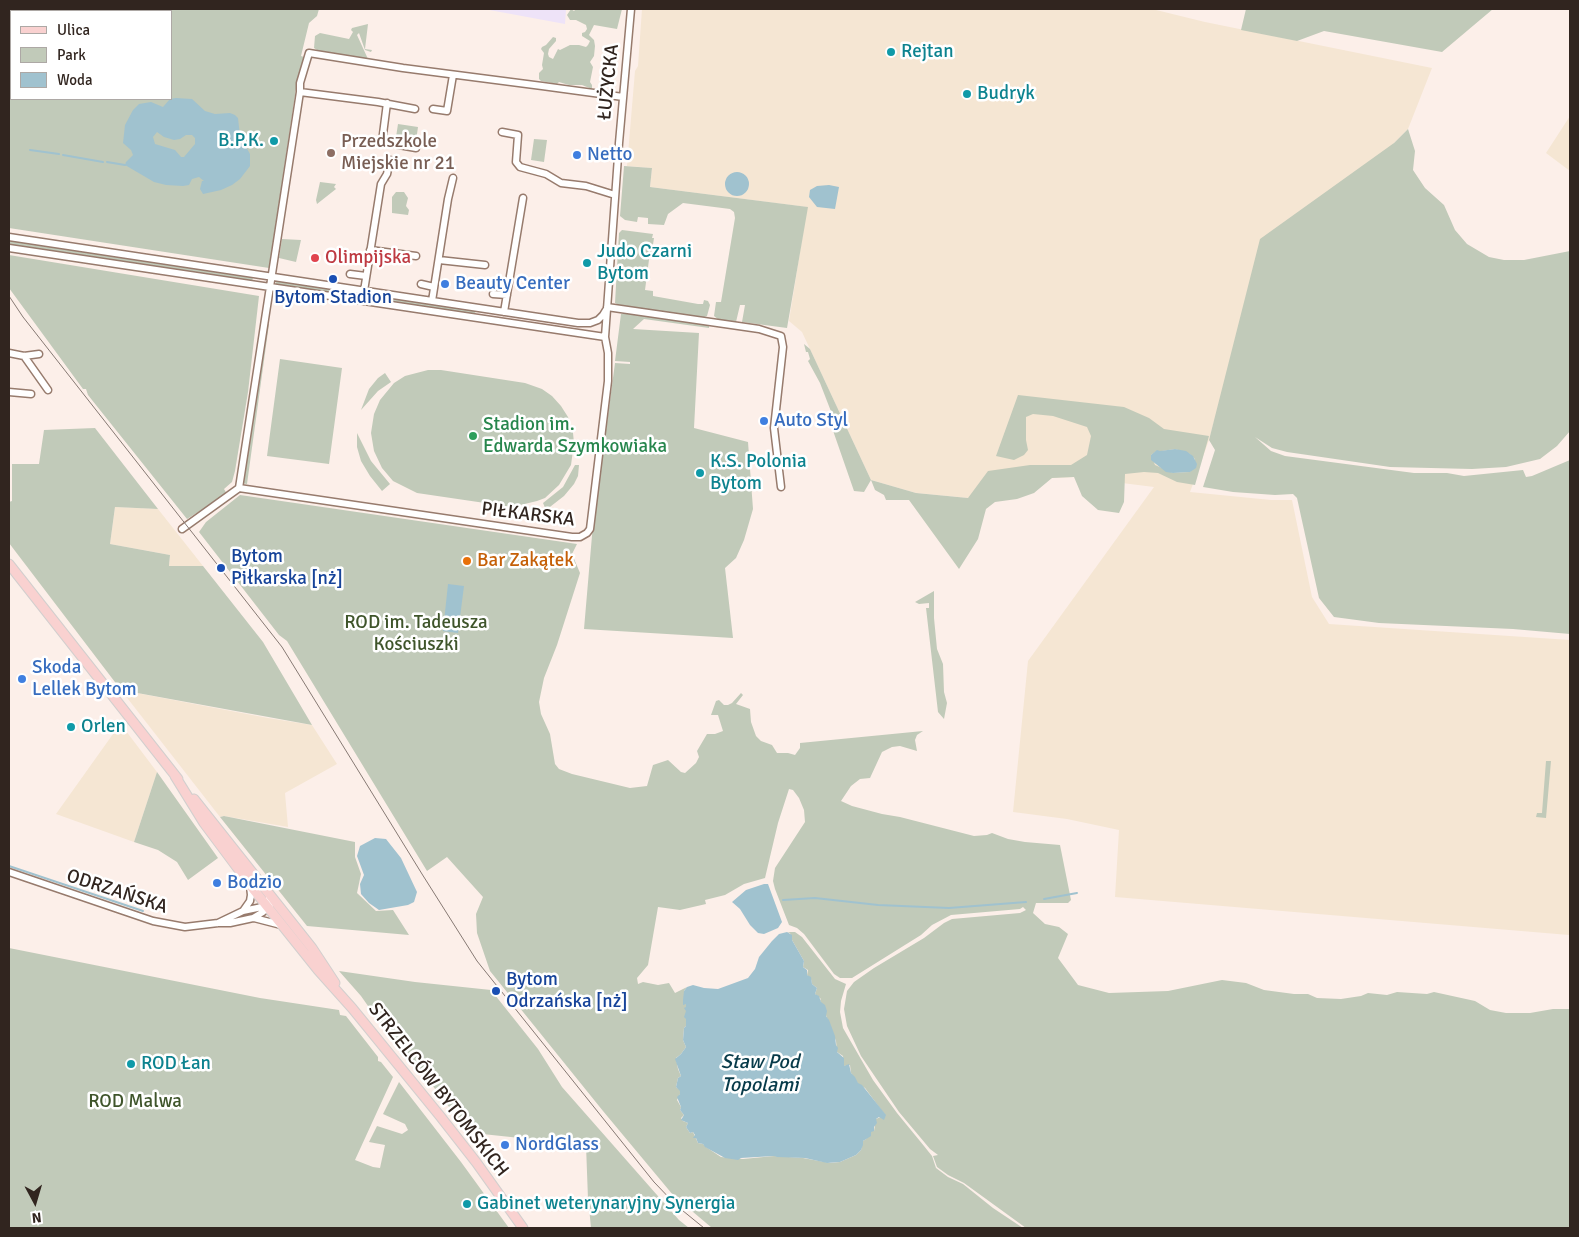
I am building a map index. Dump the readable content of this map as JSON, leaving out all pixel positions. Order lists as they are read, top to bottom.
{
  "streets": {
    "main road": ["STRZELCÓW BYTOMSKICH"],
    "street": ["ŁUŻYCKA", "PIŁKARSKA", "ODRZAŃSKA"]
  },
  "crossings": [
    ["ŁUŻYCKA", "PIŁKARSKA"]
  ],
  "water": ["Staw Pod Topolami"],
  "parks": ["ROD im. Tadeusza Kościuszki", "ROD Malwa"],
  "places": [
    "Rejtan",
    "Budryk",
    "B.P.K.",
    "Przedszkole Miejskie nr 21",
    "Netto",
    "Olimpijska",
    "Judo Czarni Bytom",
    "Bytom Stadion",
    "Beauty Center",
    "Auto Styl",
    "Stadion im. Edwarda Szymkowiaka",
    "K.S. Polonia Bytom",
    "Bar Zakątek",
    "Bytom Piłkarska [nż]",
    "Skoda Lellek Bytom",
    "Orlen",
    "Bodzio",
    "Bytom Odrzańska [nż]",
    "ROD Łan",
    "NordGlass",
    "Gabinet weterynaryjny Synergia"
  ],
  "legend": ["Ulica", "Park", "Woda"],
  "north": "bottom"
}
